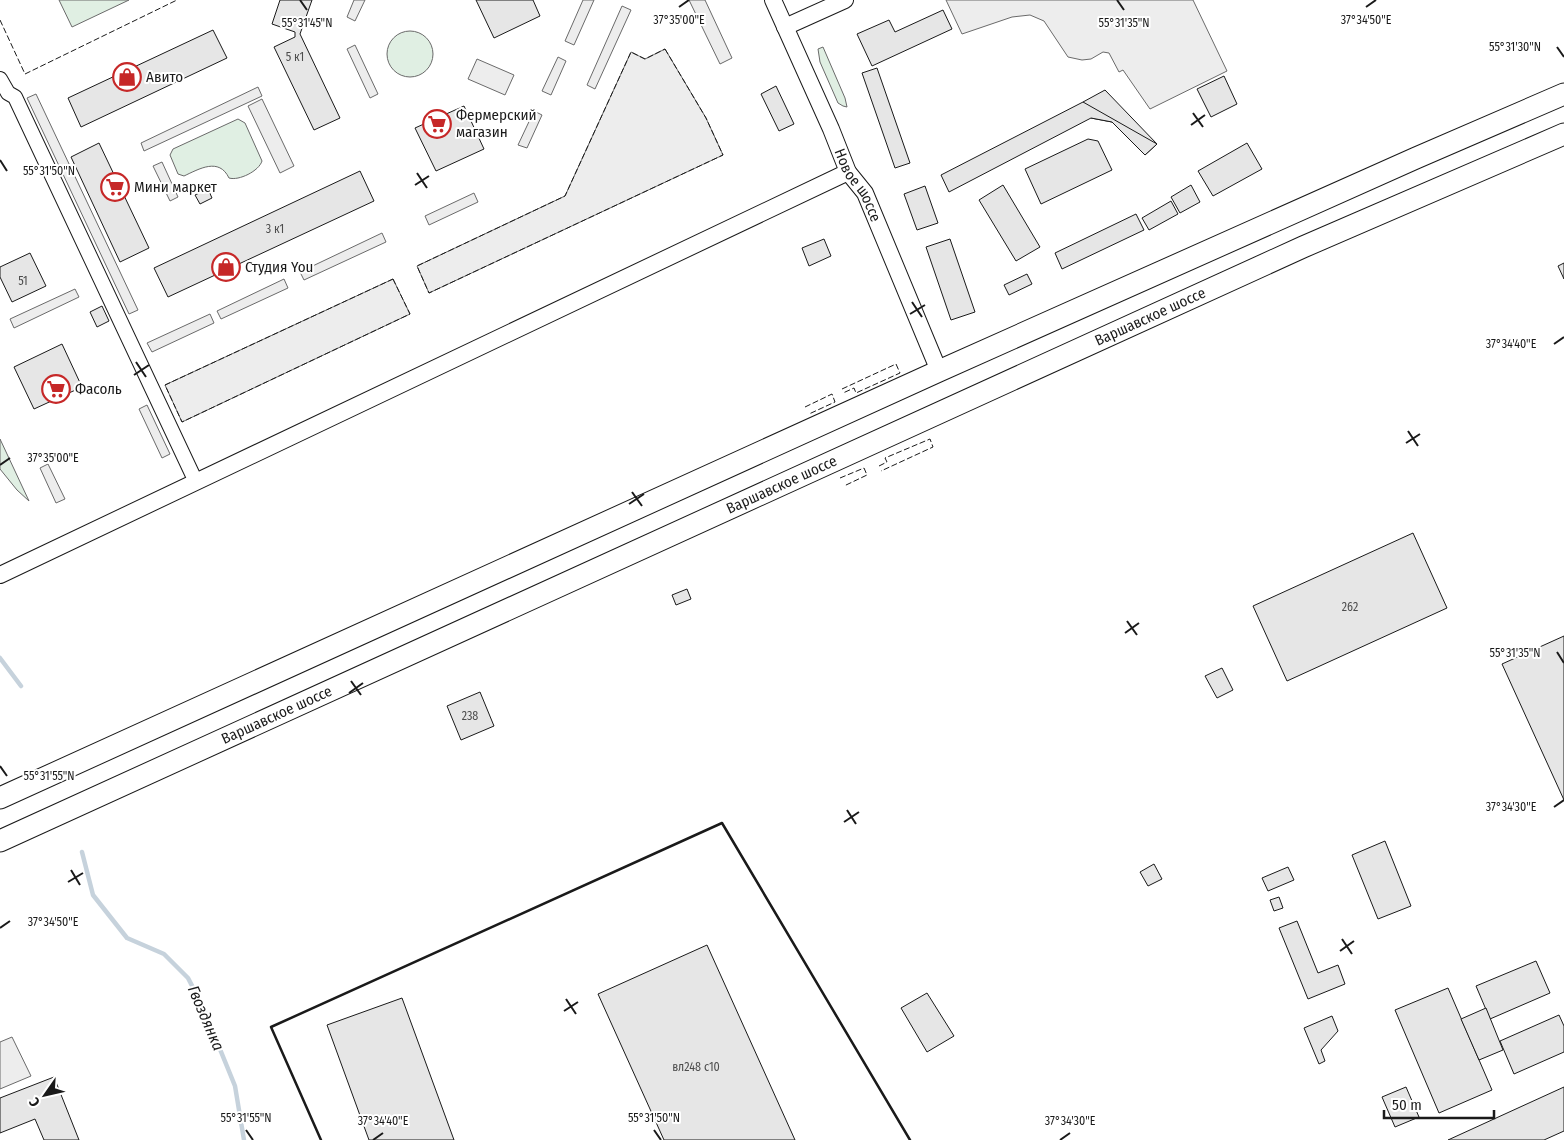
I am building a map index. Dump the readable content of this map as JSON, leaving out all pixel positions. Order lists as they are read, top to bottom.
{
  "streets": {
    "main road": ["Варшавское шоссе"],
    "street": ["Новое шоссе"]
  },
  "water": ["Гвоздянка"],
  "places": {
    "shop": ["Авито", "Студия You"],
    "supermarket": ["Фермерский магазин", "Мини маркет", "Фасоль"]
  },
  "house_numbers": [
    "5 к1",
    "3 к1",
    "51",
    "262",
    "238",
    "вл248 с10"
  ],
  "scale_bar": "50 m",
  "north": "bottom left",
  "coordinates": [
    "37°35'00\"E",
    "37°34'50\"E",
    "55°31'45\"N",
    "55°31'35\"N",
    "55°31'30\"N",
    "55°31'50\"N",
    "37°34'40\"E",
    "55°31'55\"N",
    "37°34'30\"E"
  ]
}
